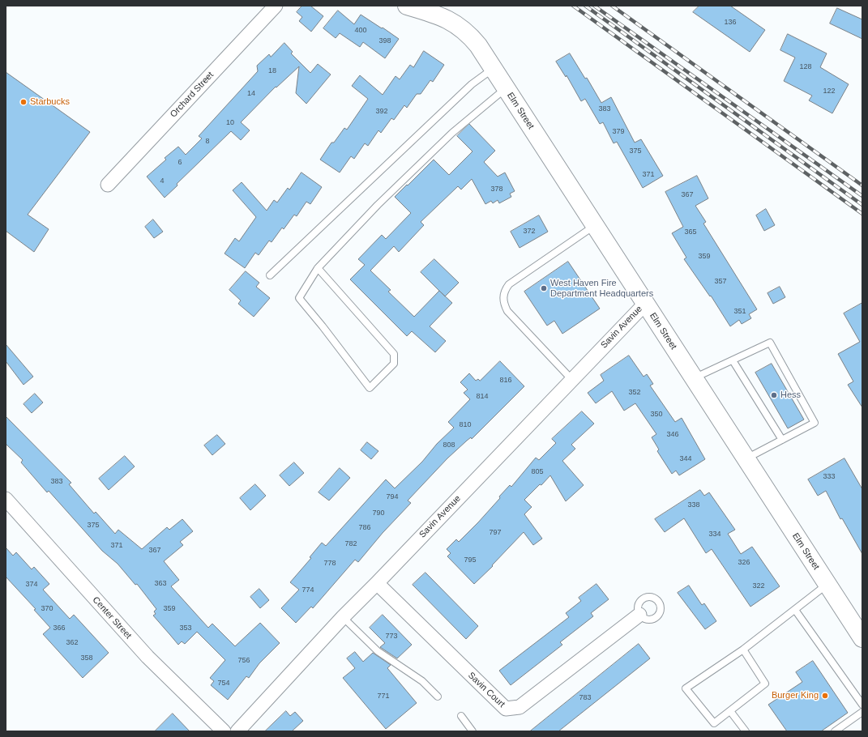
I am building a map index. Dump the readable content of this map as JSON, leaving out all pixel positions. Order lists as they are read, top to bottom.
{
  "streets": {
    "main road": ["Elm Street"],
    "street": [
      "Orchard Street",
      "Savin Avenue",
      "Center Street",
      "Savin Court"
    ]
  },
  "crossings": [
    ["Elm Street", "Savin Avenue"],
    ["Savin Avenue", "Savin Court"]
  ],
  "places": [
    "Starbucks",
    "West Haven Fire Department Headquarters",
    "Hess",
    "Burger King"
  ],
  "house_numbers": [
    "136",
    "400",
    "398",
    "128",
    "18",
    "122",
    "14",
    "383",
    "392",
    "10",
    "379",
    "8",
    "375",
    "6",
    "371",
    "4",
    "378",
    "367",
    "372",
    "365",
    "359",
    "357",
    "351",
    "816",
    "352",
    "814",
    "350",
    "810",
    "346",
    "808",
    "344",
    "805",
    "333",
    "383",
    "794",
    "338",
    "790",
    "375",
    "786",
    "797",
    "334",
    "782",
    "371",
    "367",
    "795",
    "326",
    "778",
    "363",
    "374",
    "322",
    "774",
    "370",
    "359",
    "366",
    "353",
    "773",
    "362",
    "358",
    "756",
    "754",
    "771",
    "783"
  ]
}
